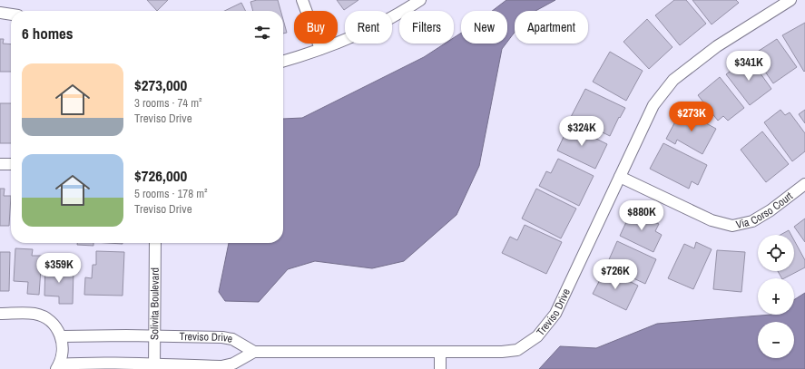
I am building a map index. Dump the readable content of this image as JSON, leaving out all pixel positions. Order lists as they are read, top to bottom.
{
  "streets": {
    "street": ["Via Corso Court", "Solivita Boulevard", "Treviso Drive"]
  },
  "crossings": [
    ["Via Corso Court", "Treviso Drive"],
    ["Solivita Boulevard", "Treviso Drive"]
  ],
  "page": {
    "chip": [
      "Buy",
      "Rent",
      "Filters",
      "New",
      "Apartment"
    ],
    "heading": "6 homes",
    "price": [
      "$341K",
      "$273K",
      "$324K",
      "$880K",
      "$359K",
      "$726K"
    ],
    "list": [
      {
        "name": "$273,000",
        "note": "3 rooms · 74 m² · Treviso Drive"
      },
      {
        "name": "$726,000",
        "note": "5 rooms · 178 m² · Treviso Drive"
      }
    ],
    "map_buttons": ["+", "−"]
  }
}
